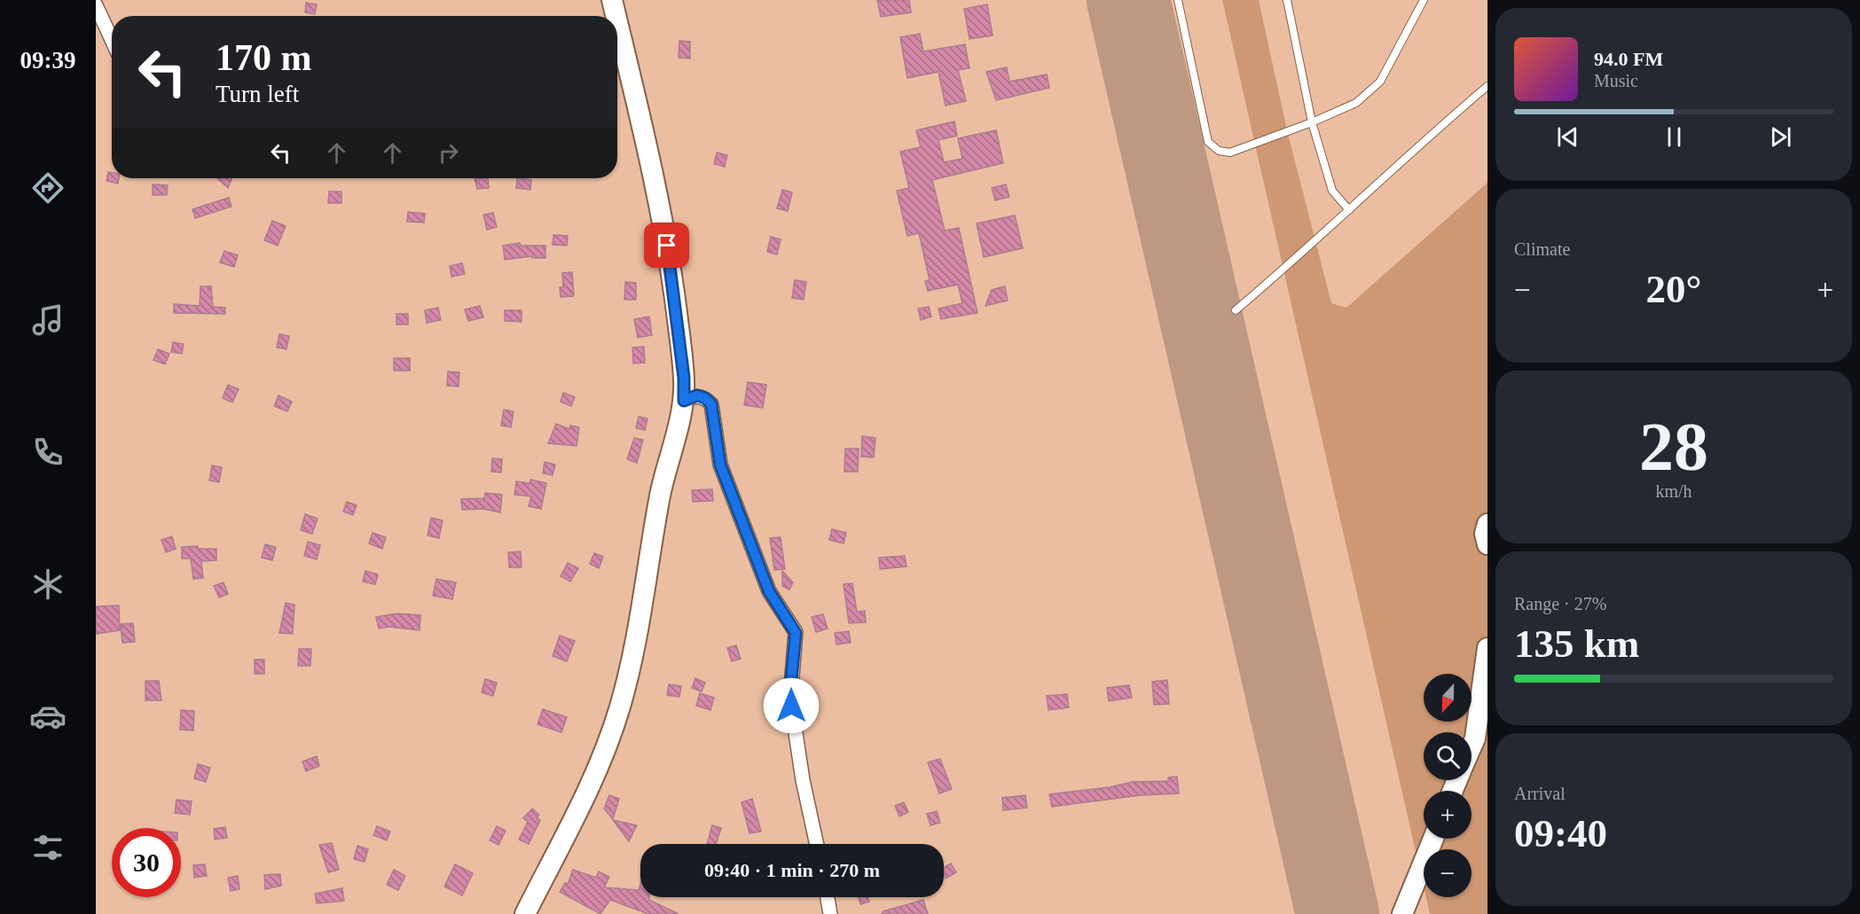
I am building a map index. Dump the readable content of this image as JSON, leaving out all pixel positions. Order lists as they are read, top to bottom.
{
  "north": "bottom",
  "page": {
    "tabs": "09:39",
    "turn": ["170 m", "Turn left"],
    "song": ["94.0 FM", "Music"],
    "tile": [
      "Climate",
      ["28", "km/h"],
      ["Range · 27%", "135 km"],
      ["Arrival", "09:40"]
    ],
    "heat": ["−", "20°", "+"],
    "map_buttons": ["+", "−"],
    "limit": "30",
    "trip": "09:40 · 1 min · 270 m"
  }
}
